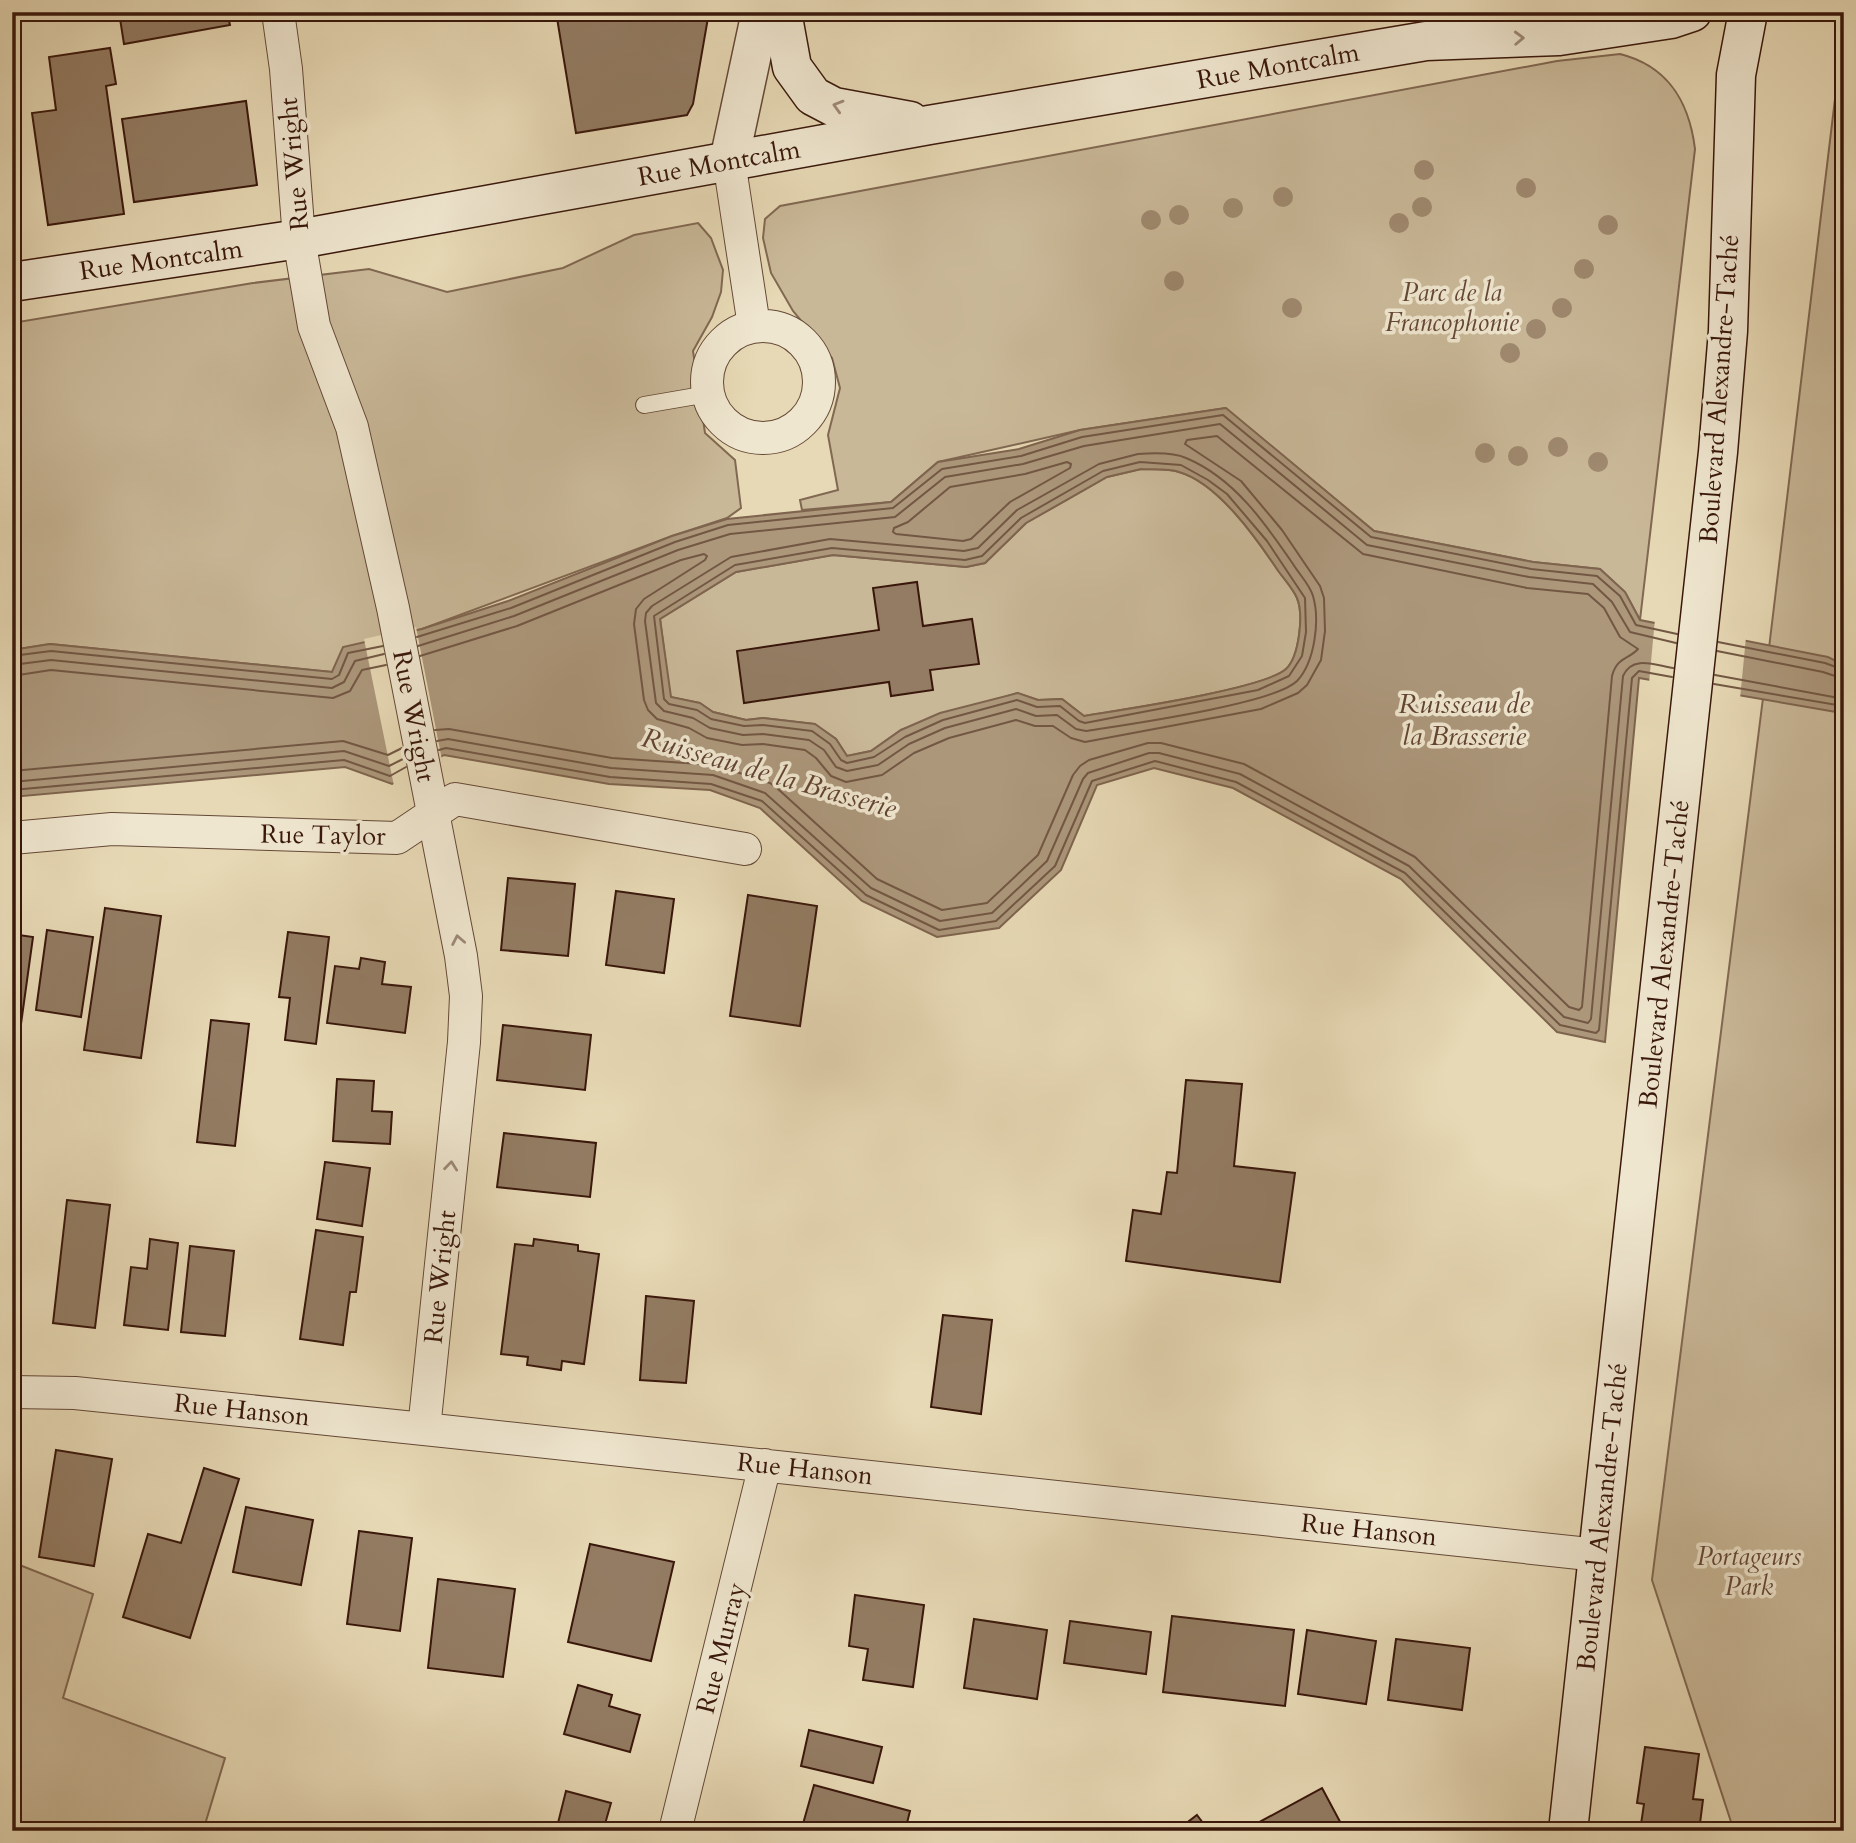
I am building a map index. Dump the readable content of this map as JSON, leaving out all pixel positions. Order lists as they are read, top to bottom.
{
  "streets": {
    "main road": ["Rue Montcalm", "Boulevard Alexandre-Taché"],
    "street": [
      "Rue Wright",
      "Rue Taylor",
      "Rue Hanson",
      "Rue Murray"
    ]
  },
  "crossings": [
    ["Rue Montcalm", "Rue Wright"],
    ["Rue Wright", "Rue Taylor"],
    ["Rue Wright", "Rue Hanson"],
    ["Boulevard Alexandre-Taché", "Rue Hanson"],
    ["Rue Hanson", "Rue Murray"]
  ],
  "one_way": ["Rue Wright"],
  "water": ["Ruisseau de la Brasserie"],
  "parks": ["Parc de la Francophonie", "Portageurs Park"]
}
